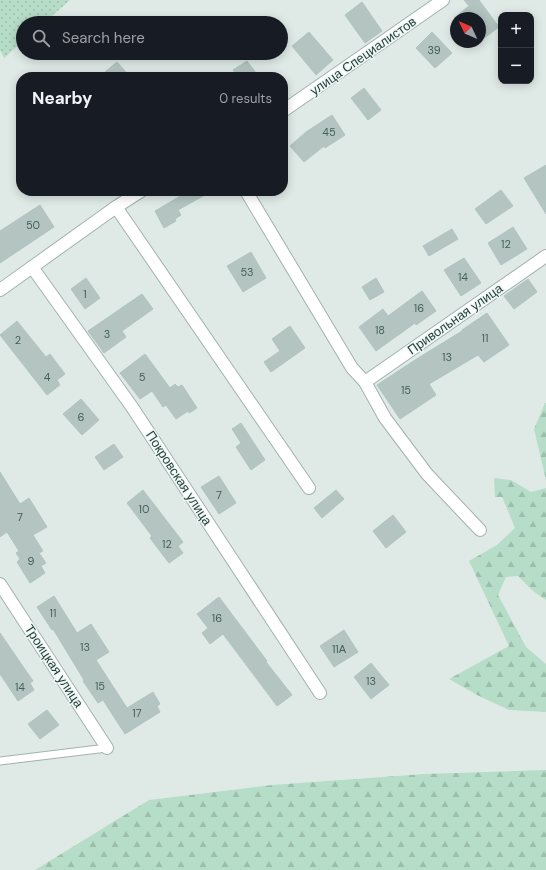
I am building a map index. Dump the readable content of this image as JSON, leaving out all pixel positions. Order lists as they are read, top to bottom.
{
  "streets": {
    "street": [
      "улица Специалистов",
      "Привольная улица",
      "Покровская улица",
      "Троицкая улица"
    ]
  },
  "house_numbers": [
    "39",
    "45",
    "50",
    "12",
    "53",
    "14",
    "1",
    "16",
    "18",
    "3",
    "11",
    "2",
    "13",
    "4",
    "5",
    "15",
    "6",
    "7",
    "10",
    "7",
    "12",
    "9",
    "11",
    "16",
    "13",
    "11А",
    "13",
    "15",
    "14",
    "17"
  ],
  "north": "top left",
  "page": {
    "map_buttons": ["+", "−"],
    "search": "Search here",
    "heading": ["Nearby", "0 results"]
  }
}
